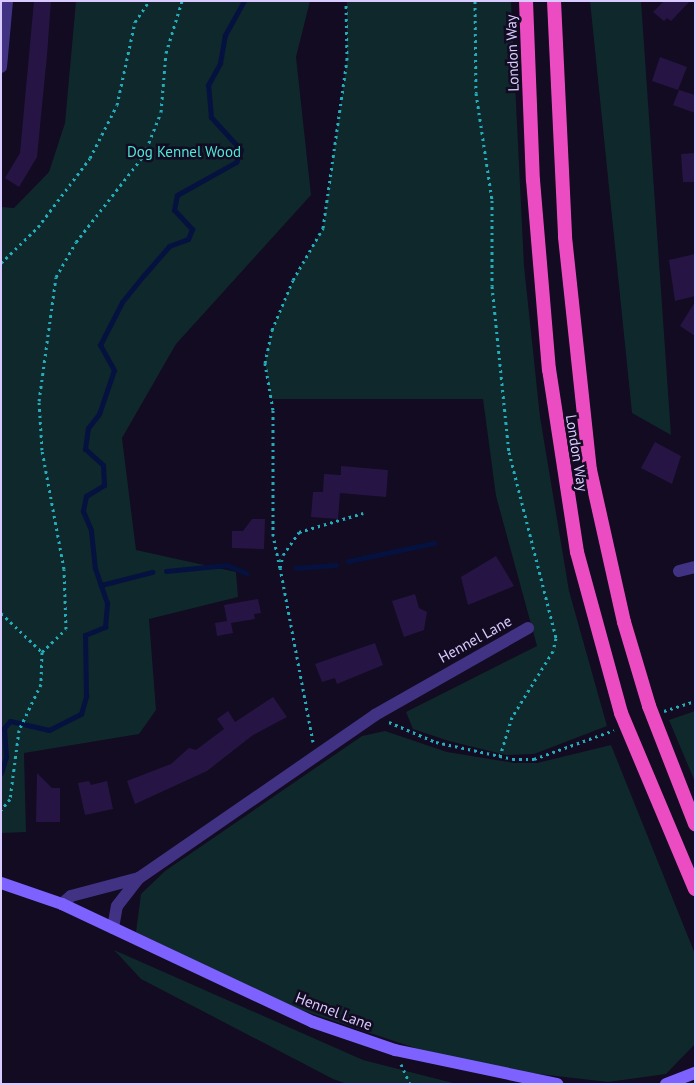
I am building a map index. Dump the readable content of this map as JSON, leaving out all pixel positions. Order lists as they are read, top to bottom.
{
  "streets": {
    "highway": ["London Way"],
    "main road": ["Hennel Lane"]
  },
  "parks": ["Dog Kennel Wood"]
}
